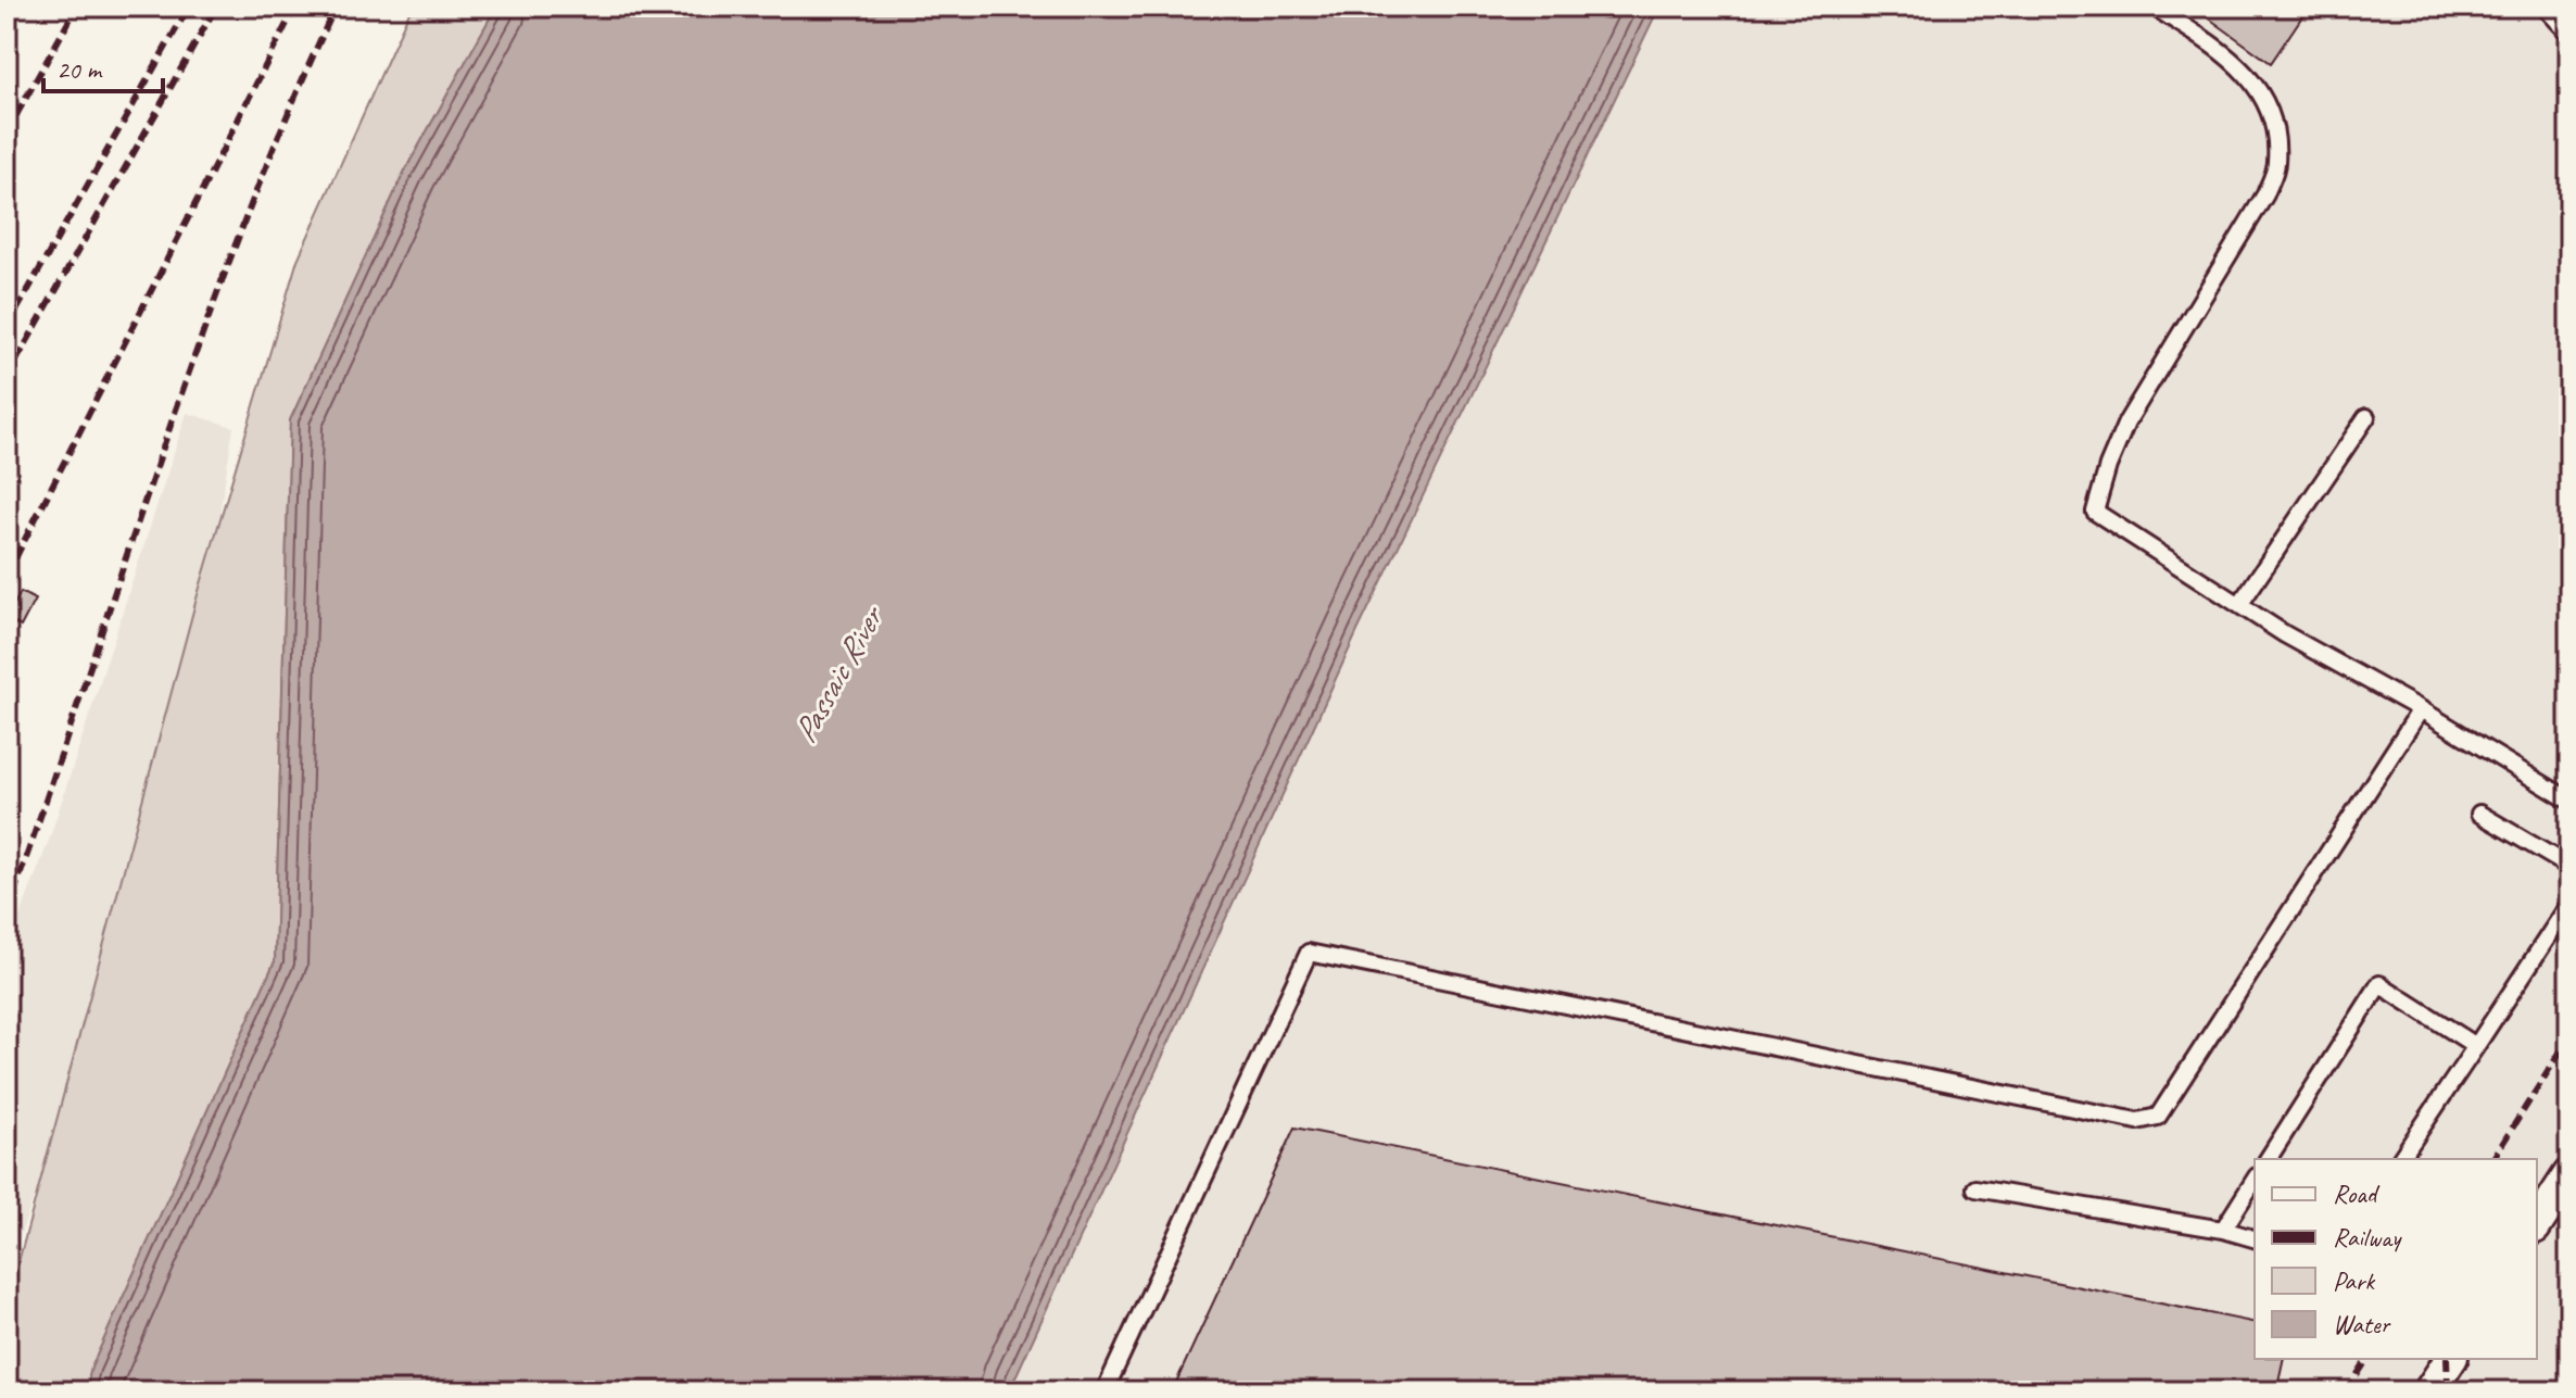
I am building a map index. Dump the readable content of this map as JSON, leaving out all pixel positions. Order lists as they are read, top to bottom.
{
  "water": ["Passaic River"],
  "legend": [
    "Road",
    "Railway",
    "Park",
    "Water"
  ],
  "scale_bar": "20 m"
}
